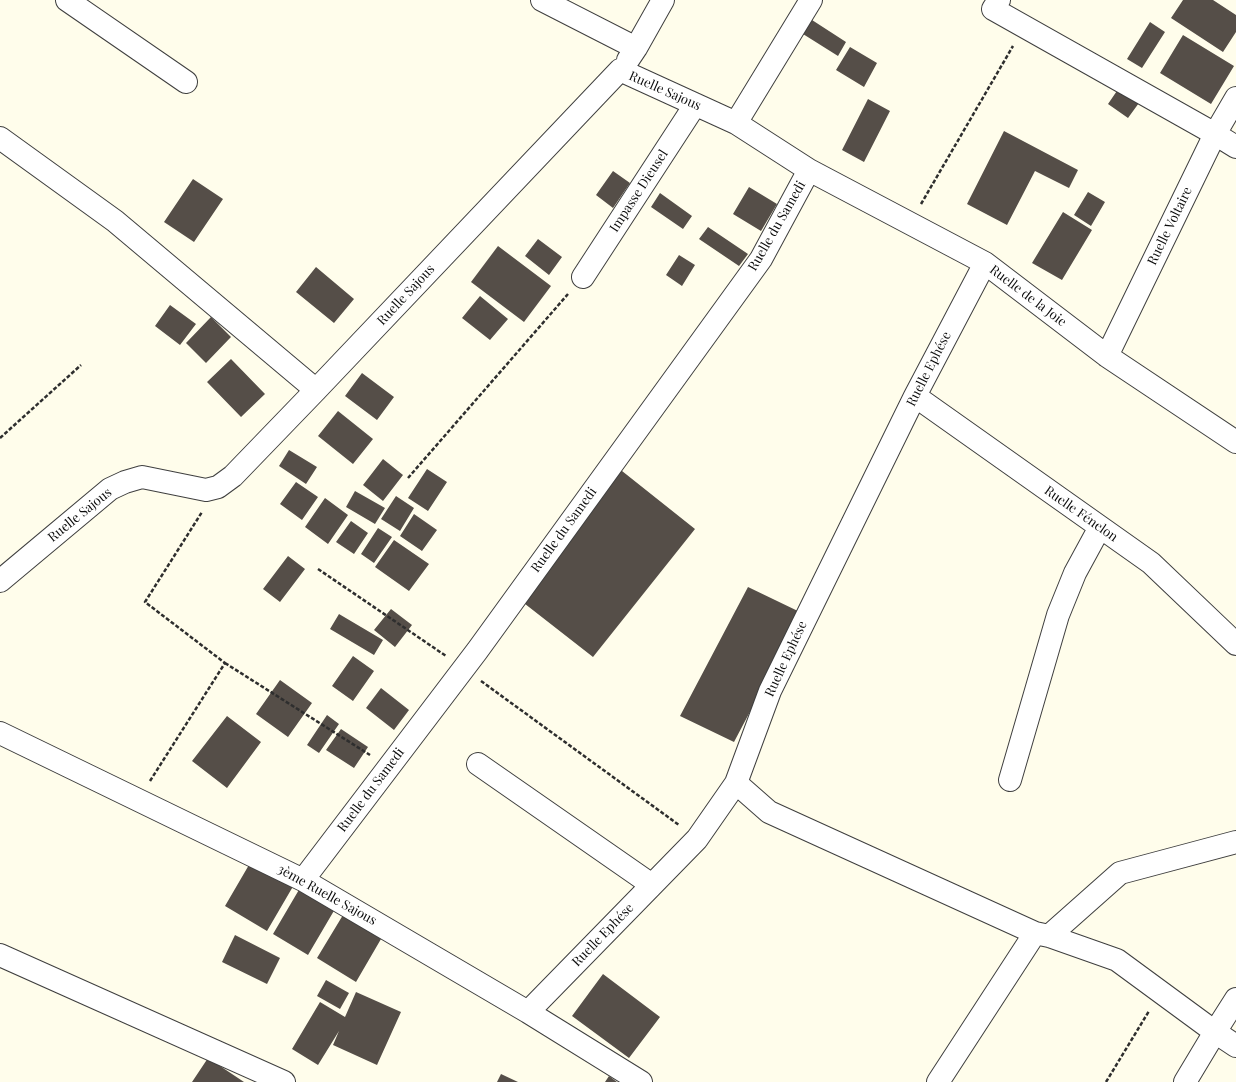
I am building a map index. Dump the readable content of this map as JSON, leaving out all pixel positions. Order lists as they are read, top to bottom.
{
  "streets": {
    "street": [
      "Ruelle Sajous",
      "Impasse Dieusel",
      "Ruelle du Samedi",
      "Ruelle Voltaire",
      "Ruelle de la Joie",
      "Ruelle Ephése",
      "Ruelle Fénelon",
      "3ème Ruelle Sajous"
    ]
  },
  "crossings": [
    ["Ruelle Sajous", "Impasse Dieusel"],
    ["Ruelle Sajous", "Ruelle du Samedi"],
    ["Ruelle Sajous", "Ruelle de la Joie"],
    ["Ruelle du Samedi", "Ruelle de la Joie"],
    ["Ruelle du Samedi", "3ème Ruelle Sajous"],
    ["Ruelle Voltaire", "Ruelle de la Joie"],
    ["Ruelle de la Joie", "Ruelle Ephése"],
    ["Ruelle Ephése", "Ruelle Fénelon"],
    ["Ruelle Ephése", "3ème Ruelle Sajous"]
  ]
}
